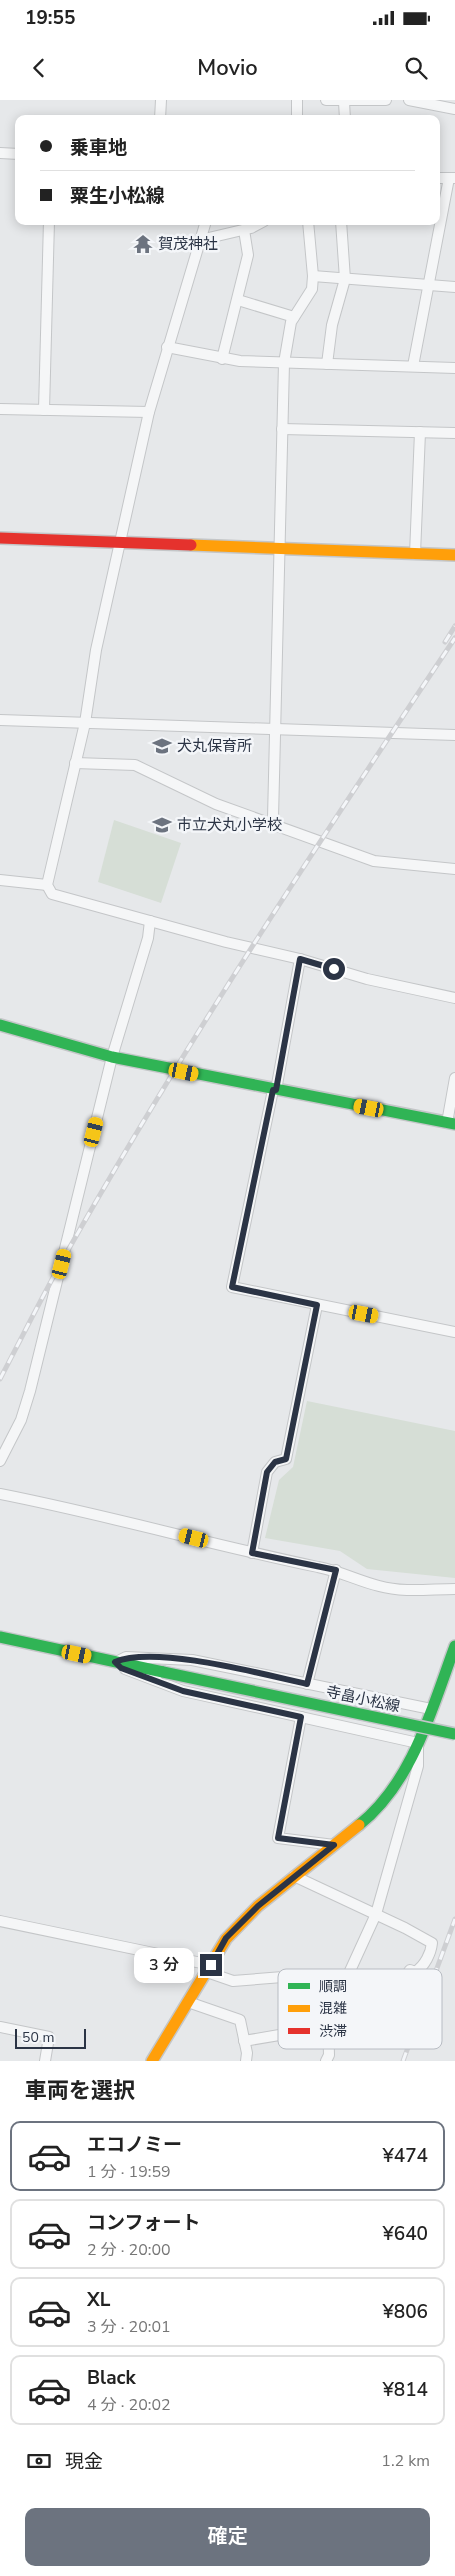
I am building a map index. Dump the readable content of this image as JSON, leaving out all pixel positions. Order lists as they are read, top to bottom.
{
  "streets": {
    "main road": ["寺畠小松線"]
  },
  "places": {
    "temple": ["賀茂神社"],
    "school or university": ["犬丸保育所", "市立犬丸小学校"]
  },
  "legend": ["順調", "混雑", "渋滞"],
  "scale_bar": "50 m",
  "page": {
    "status": "19:55",
    "header": "Movio",
    "banner": ["乗車地", "粟生小松線"],
    "bubble": "3 分",
    "scale": "50 m",
    "heading": "車両を選択",
    "list": [
      {
        "name": "エコノミー",
        "note": "1 分 · 19:59",
        "value": "¥474"
      },
      {
        "name": "コンフォート",
        "note": "2 分 · 20:00",
        "value": "¥640"
      },
      {
        "name": "XL",
        "note": "3 分 · 20:01",
        "value": "¥806"
      },
      {
        "name": "Black",
        "note": "4 分 · 20:02",
        "value": "¥814"
      }
    ],
    "pay": ["現金", "1.2 km"],
    "buttons": "確定"
  }
}
